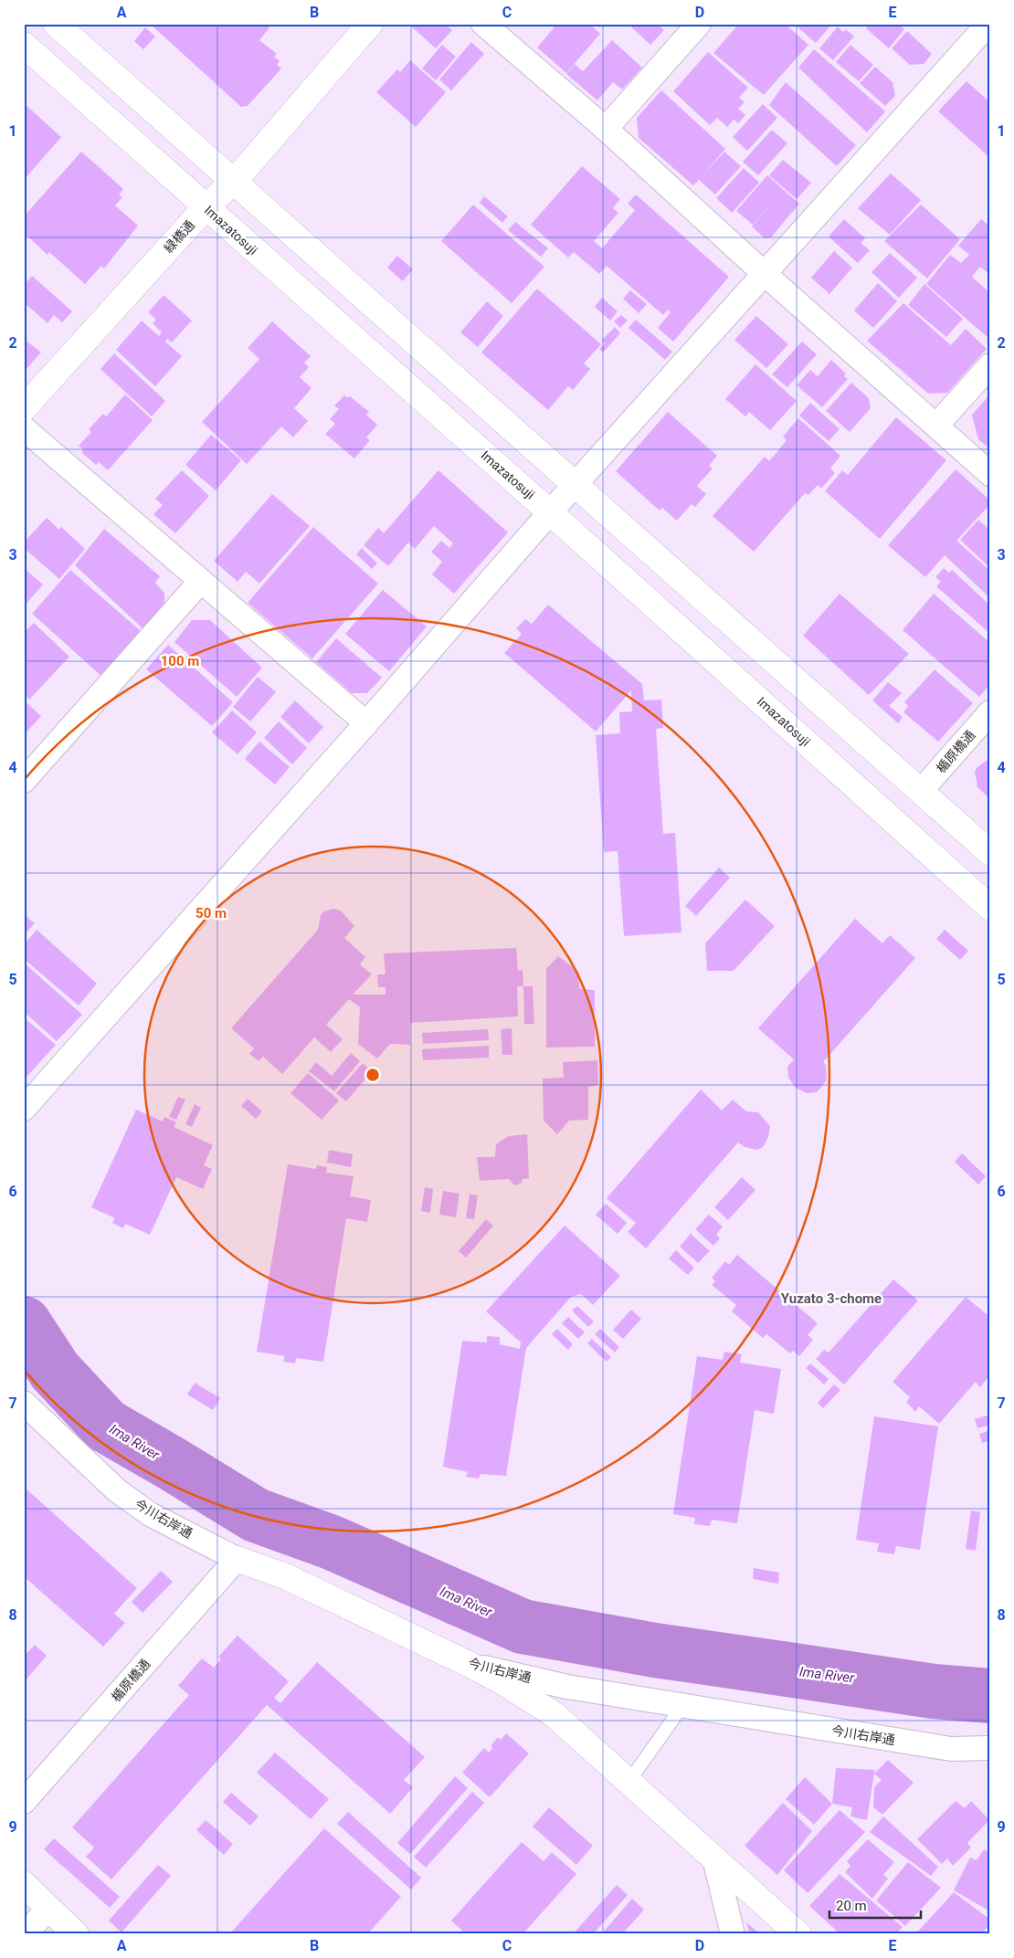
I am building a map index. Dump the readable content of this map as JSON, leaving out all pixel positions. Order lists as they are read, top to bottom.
{
  "streets": {
    "street": [
      "Imazatosuji",
      "緑橋通",
      "楯原橋通",
      "今川右岸通"
    ]
  },
  "crossings": [
    ["Imazatosuji", "緑橋通"],
    ["楯原橋通", "今川右岸通"]
  ],
  "districts": ["Yuzato 3-chome"],
  "water": ["Ima River"],
  "scale_bar": "20 m",
  "grid": {
    "columns": [
      "A",
      "B",
      "C",
      "D",
      "E"
    ],
    "rows": [
      "1",
      "2",
      "3",
      "4",
      "5",
      "6",
      "7",
      "8",
      "9"
    ]
  },
  "rings": ["100 m", "50 m"]
}
